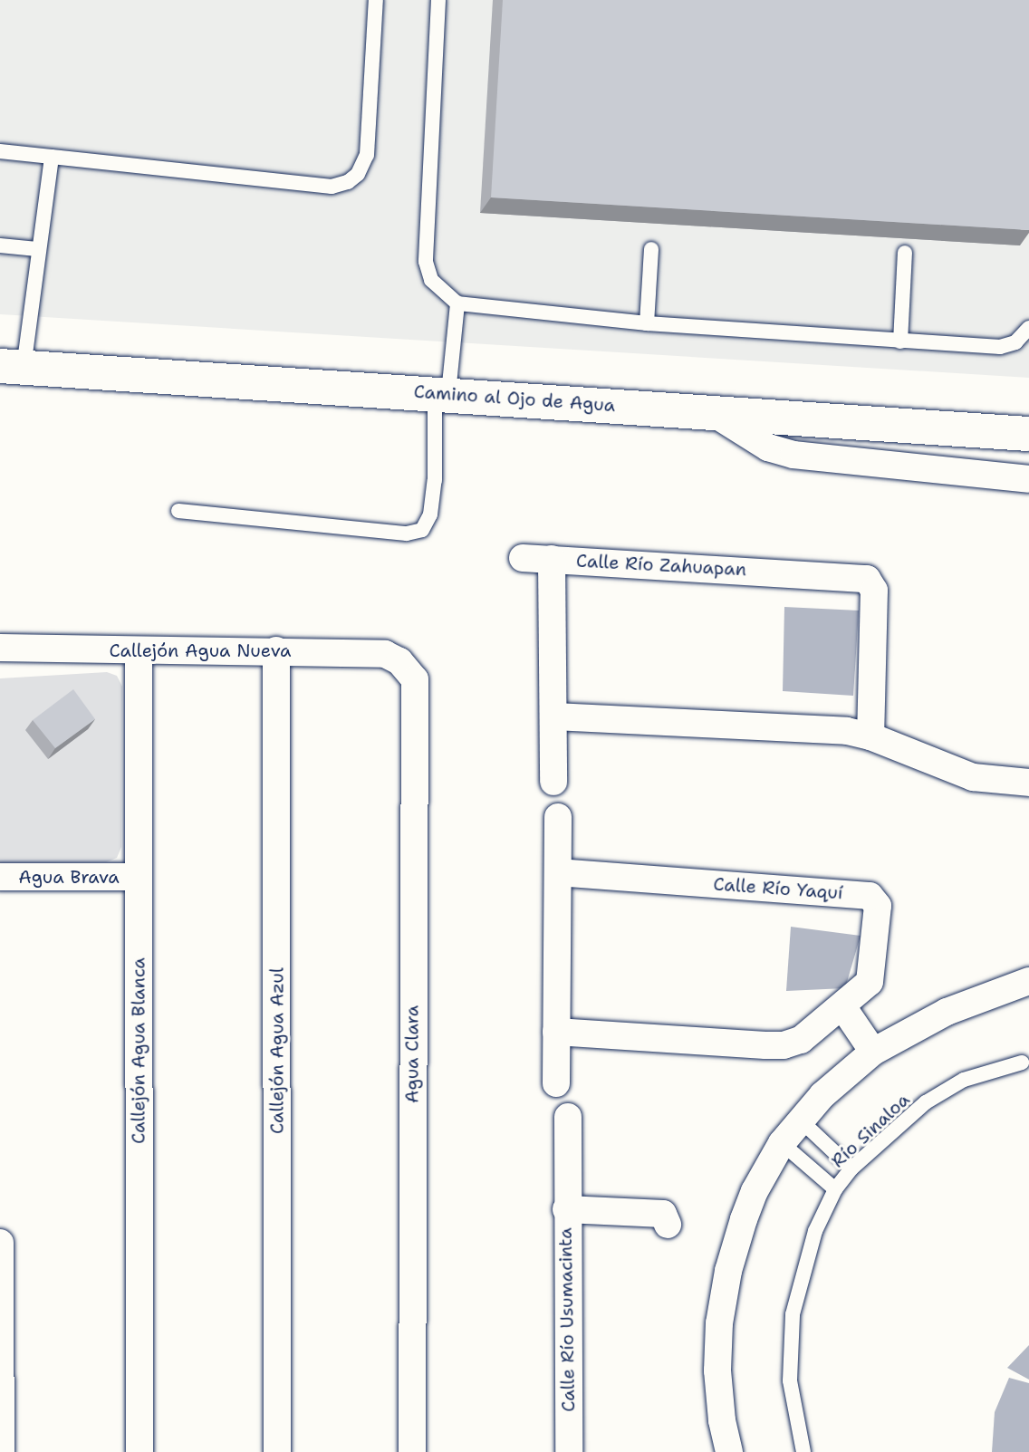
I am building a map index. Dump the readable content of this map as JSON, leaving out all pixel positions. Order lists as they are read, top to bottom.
{
  "streets": {
    "street": [
      "Camino al Ojo de Agua",
      "Calle Río Zahuapan",
      "Callejón Agua Nueva",
      "Agua Brava",
      "Calle Río Yaquí",
      "Callejón Agua Blanca",
      "Callejón Agua Azul",
      "Agua Clara",
      "Calle Río Usumacinta"
    ],
    "lane": ["Río Sinaloa"]
  },
  "crossings": [
    ["Callejón Agua Nueva", "Callejón Agua Blanca"],
    ["Callejón Agua Nueva", "Callejón Agua Azul"],
    ["Callejón Agua Nueva", "Agua Clara"],
    ["Agua Brava", "Callejón Agua Blanca"]
  ]
}
